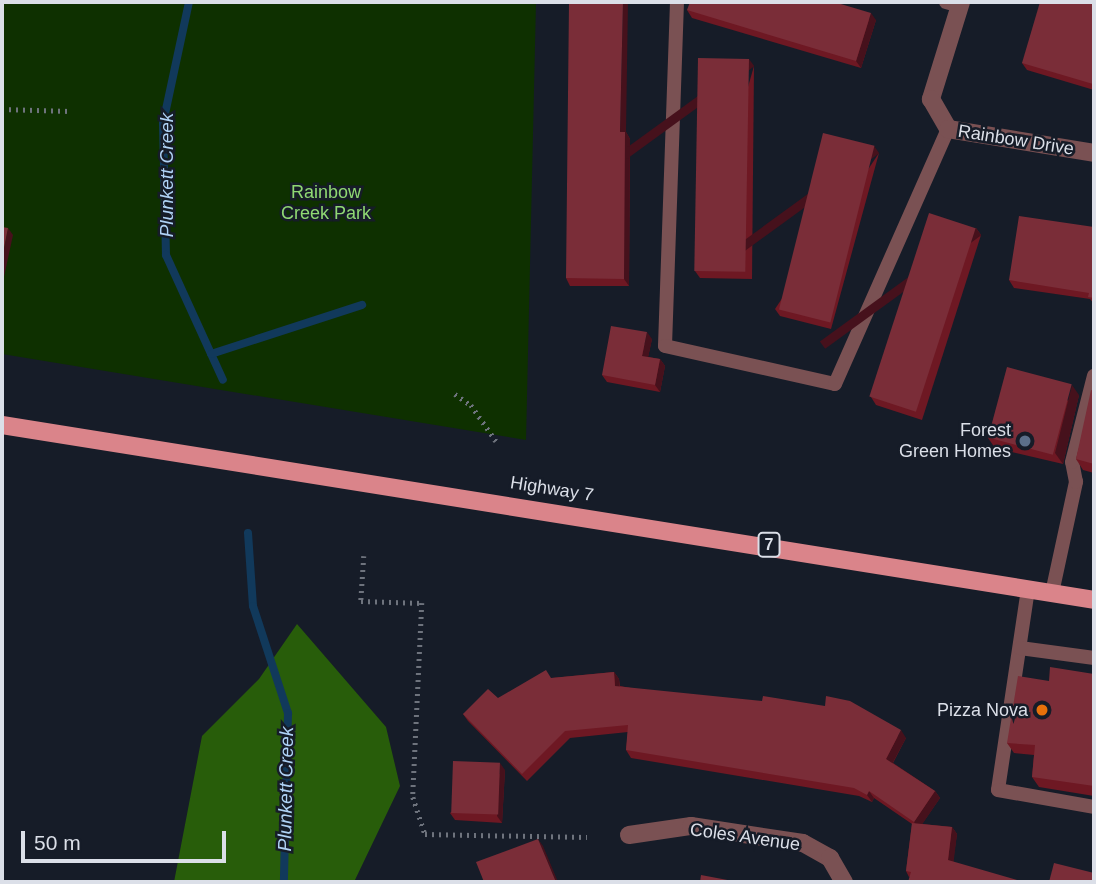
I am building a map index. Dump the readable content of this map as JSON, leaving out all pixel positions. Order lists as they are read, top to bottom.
{
  "streets": {
    "main road": ["Highway 7", "7"],
    "street": ["Rainbow Drive", "Coles Avenue"]
  },
  "water": ["Plunkett Creek"],
  "parks": ["Rainbow Creek Park"],
  "places": ["Forest Green Homes", "Pizza Nova"],
  "scale_bar": "50 m"
}
